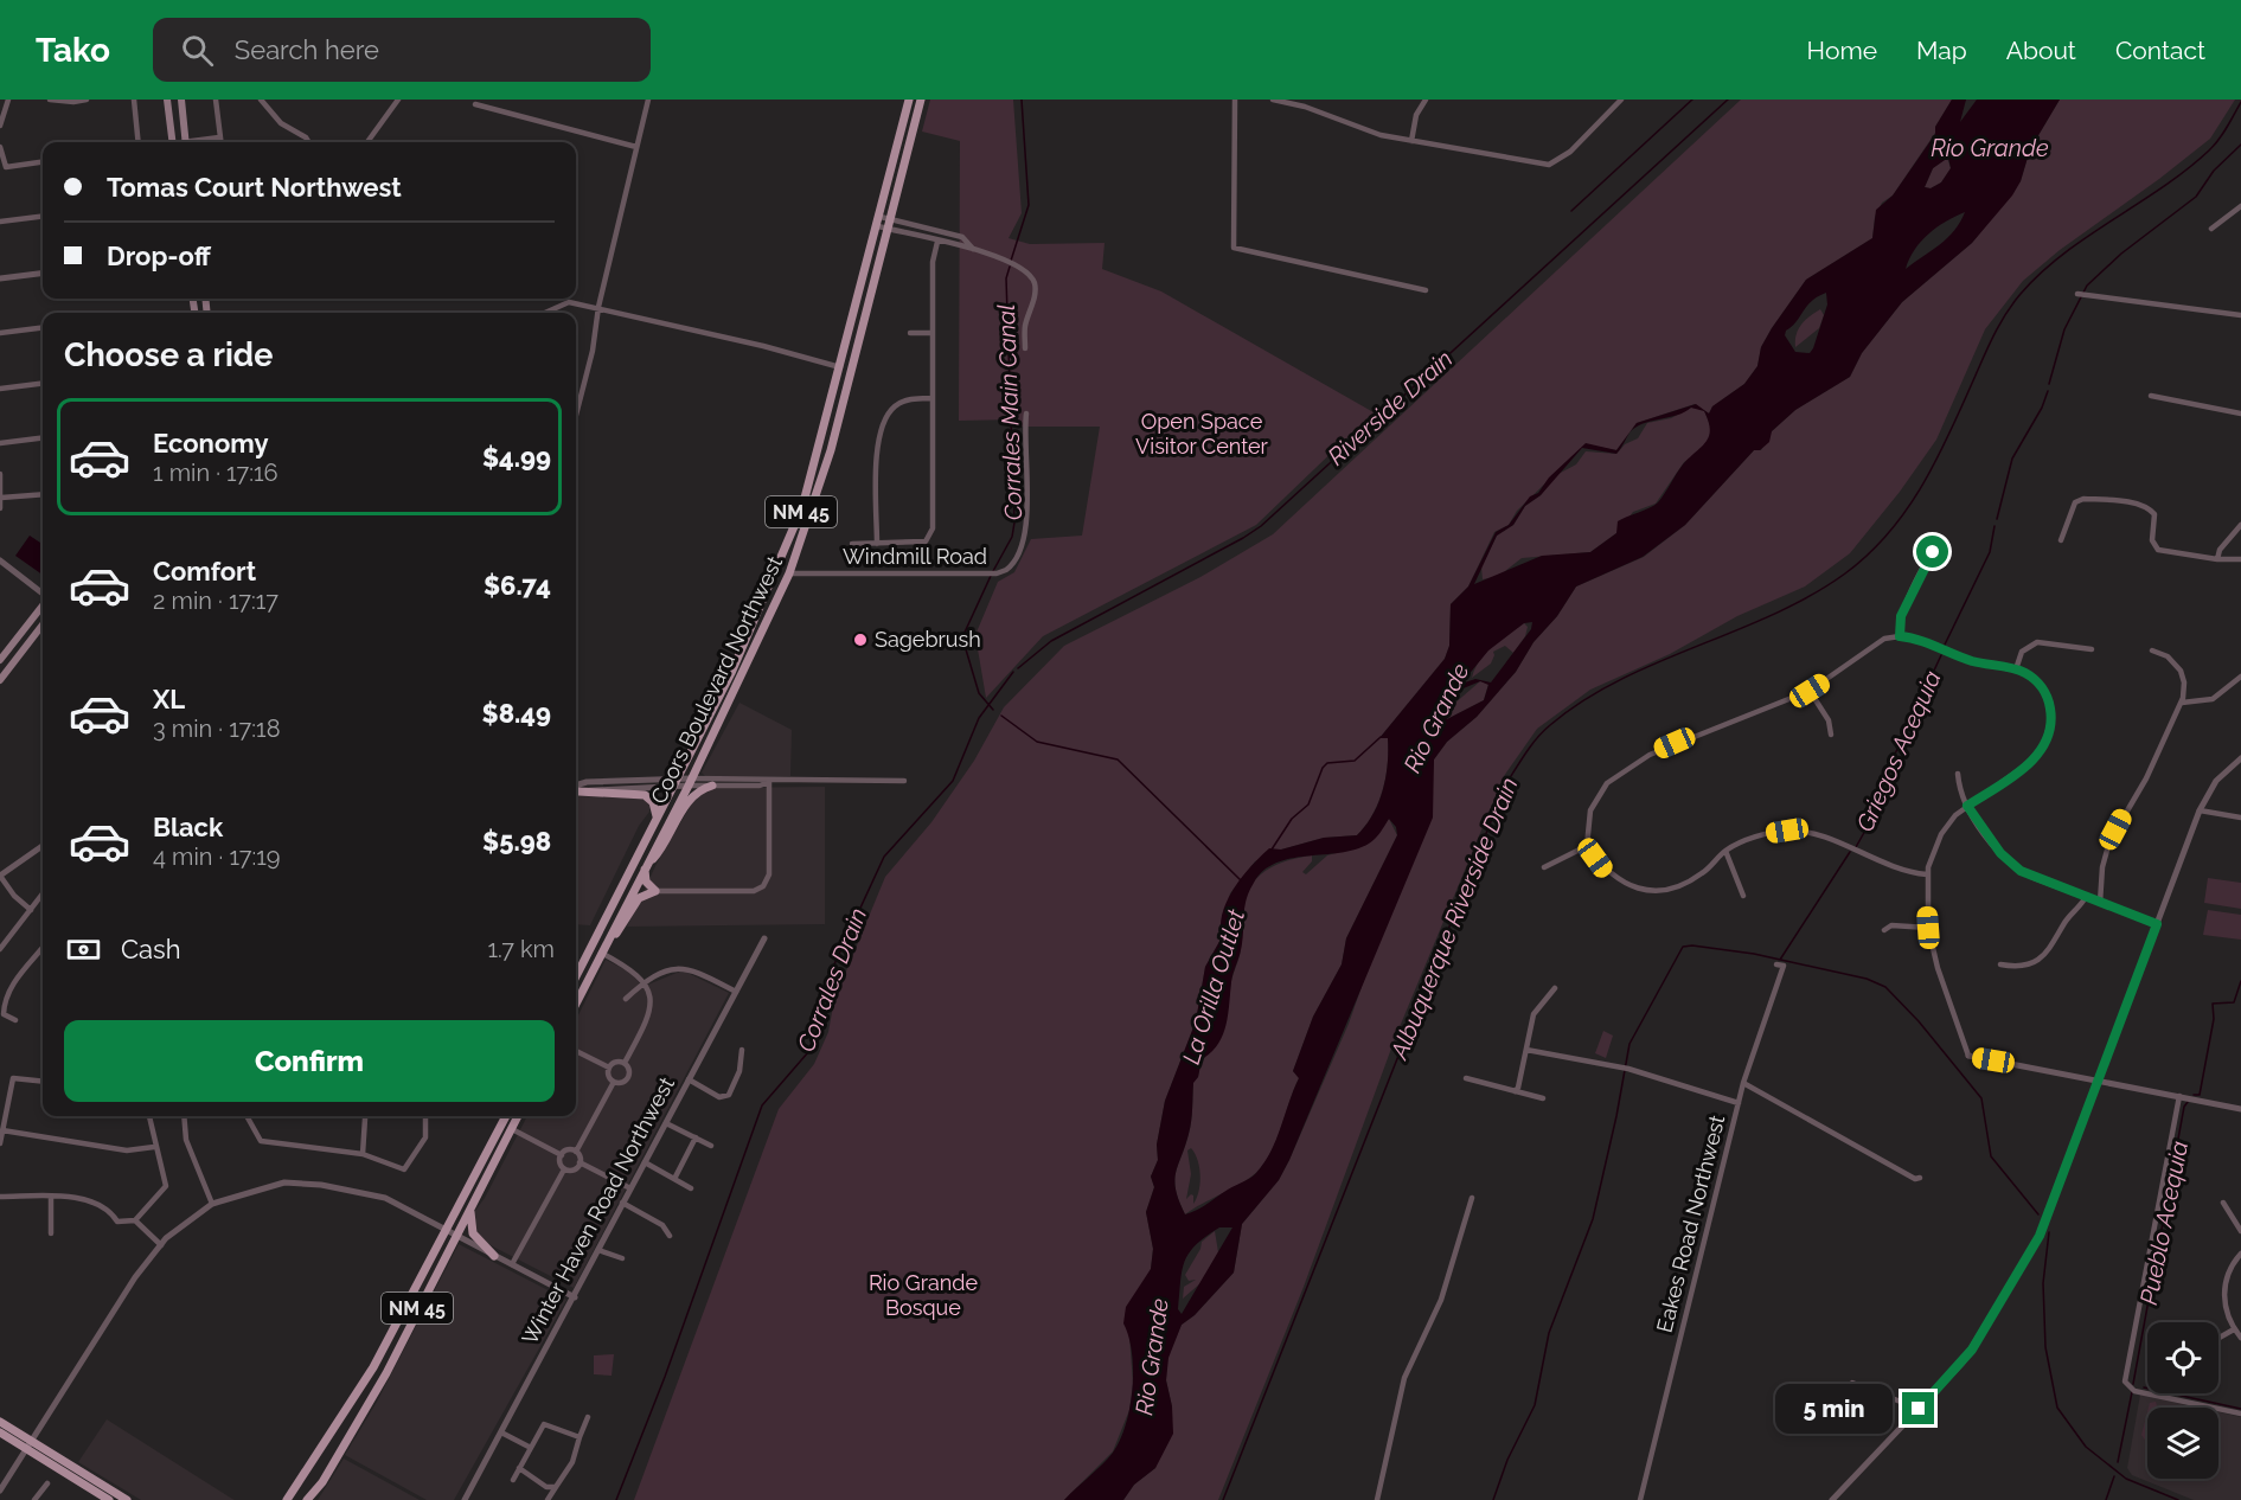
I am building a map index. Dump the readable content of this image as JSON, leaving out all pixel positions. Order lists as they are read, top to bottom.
{
  "streets": {
    "main road": ["NM 45", "Coors Boulevard Northwest"],
    "street": ["Windmill Road", "Winter Haven Road Northwest", "Eakes Road Northwest"]
  },
  "crossings": [
    ["Windmill Road", "Coors Boulevard Northwest"]
  ],
  "water": [
    "Rio Grande",
    "Riverside Drain",
    "Corrales Main Canal",
    "Griegos Acequia",
    "Albuquerque Riverside Drain",
    "Corrales Drain",
    "La Orilla Outlet",
    "Pueblo Acequia"
  ],
  "parks": ["Open Space Visitor Center", "Rio Grande Bosque"],
  "places": ["Sagebrush"],
  "page": {
    "header": "Tako",
    "search": "Search here",
    "nav": [
      "Home",
      "Map",
      "About",
      "Contact"
    ],
    "banner": ["Tomas Court Northwest", "Drop-off"],
    "heading": "Choose a ride",
    "list": [
      {
        "name": "Economy",
        "note": "1 min · 17:16",
        "value": "$4.99"
      },
      {
        "name": "Comfort",
        "note": "2 min · 17:17",
        "value": "$6.74"
      },
      {
        "name": "XL",
        "note": "3 min · 17:18",
        "value": "$8.49"
      },
      {
        "name": "Black",
        "note": "4 min · 17:19",
        "value": "$5.98"
      }
    ],
    "pay": ["Cash", "1.7 km"],
    "buttons": "Confirm",
    "bubble": "5 min"
  }
}
